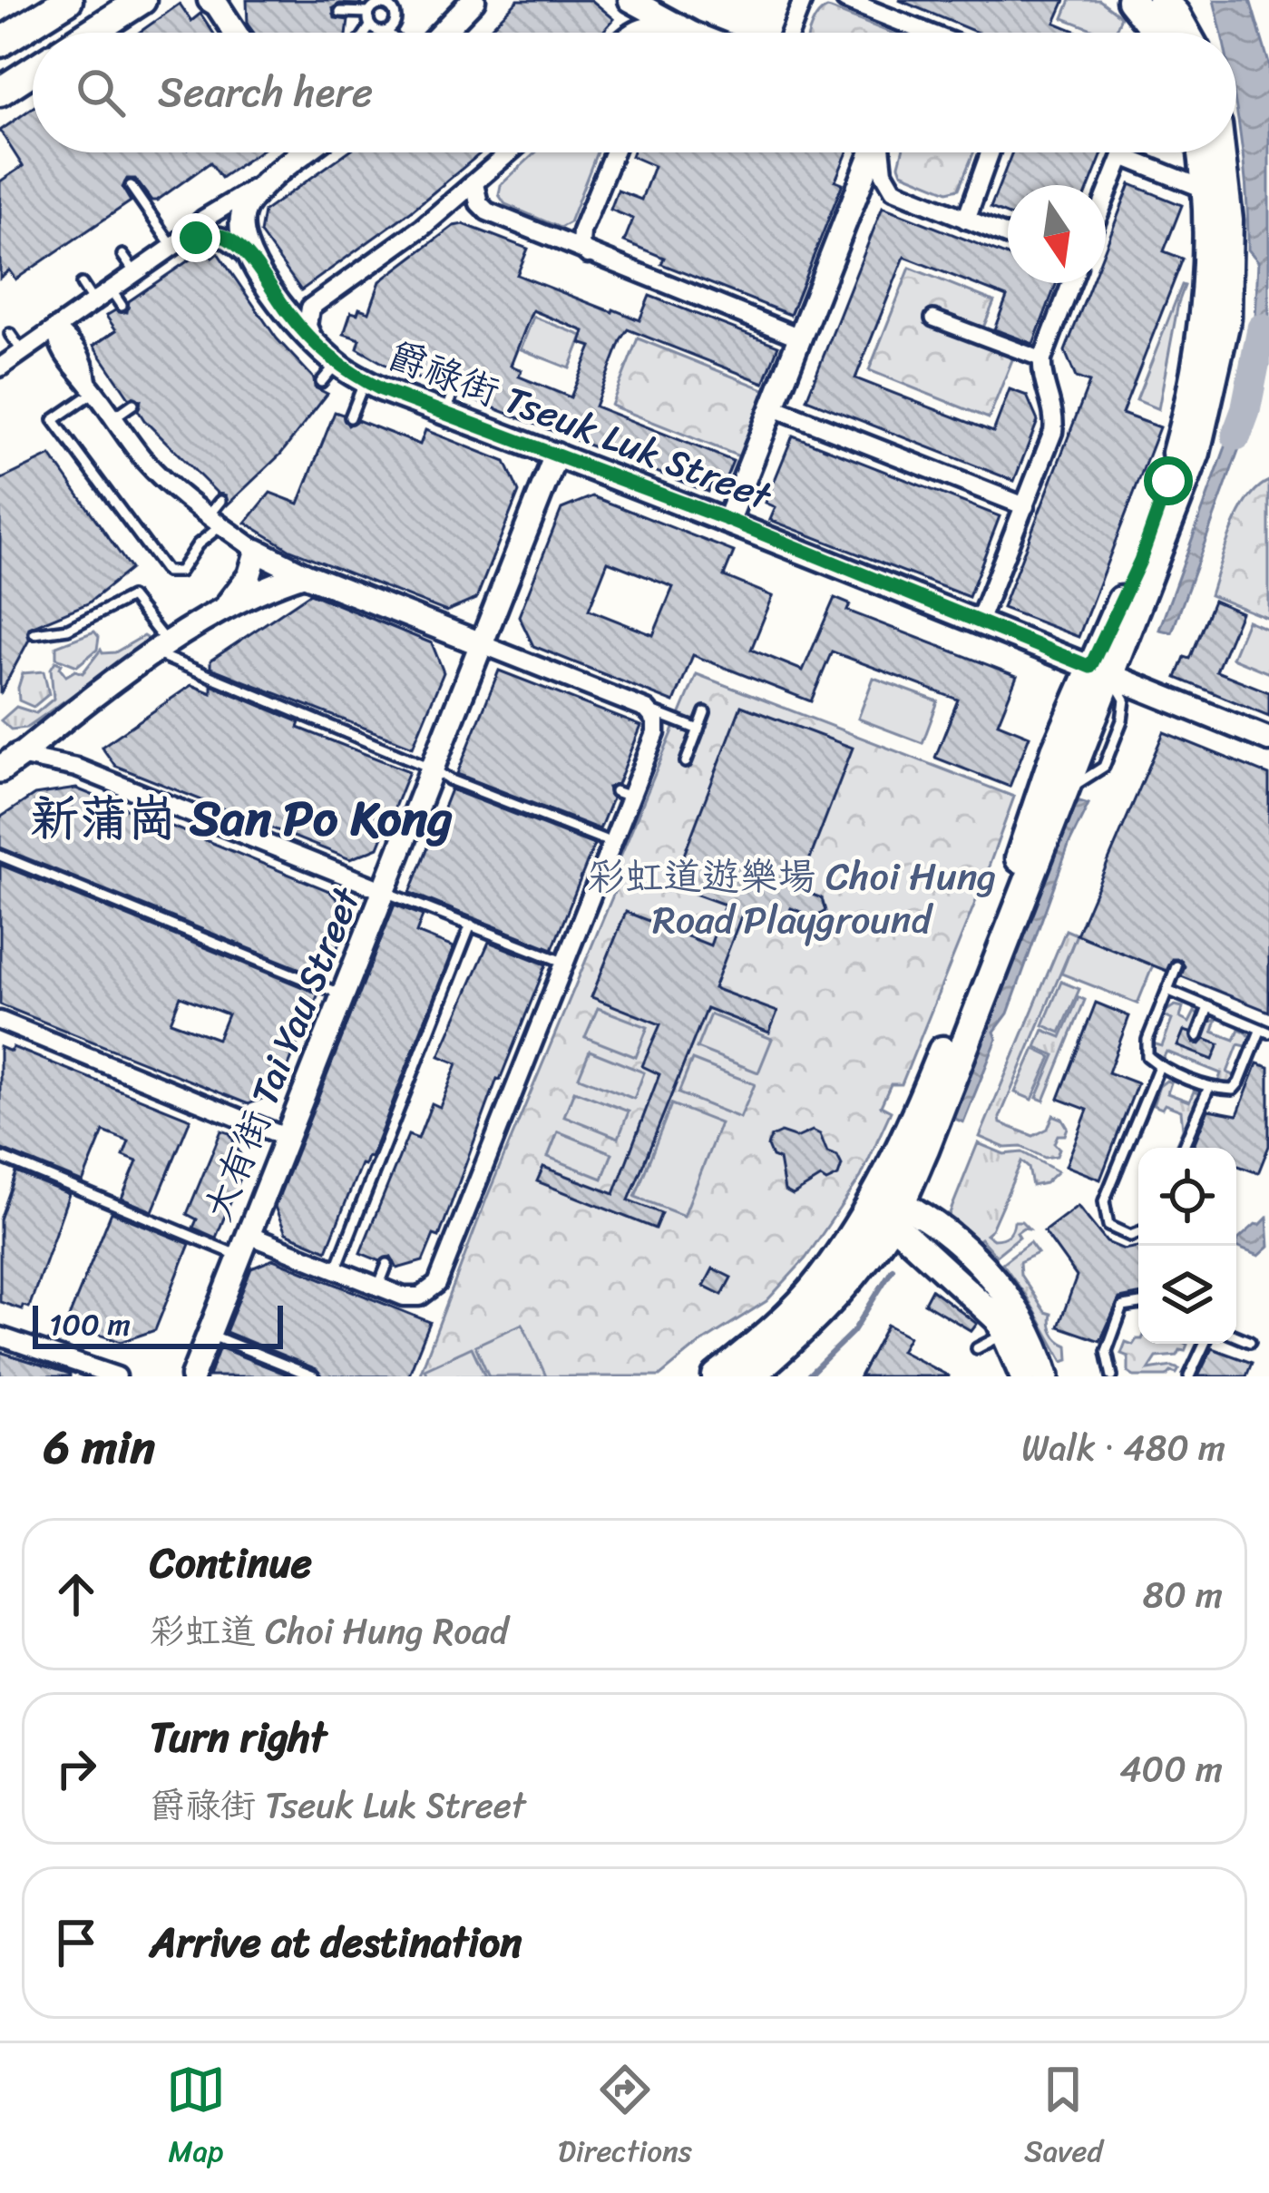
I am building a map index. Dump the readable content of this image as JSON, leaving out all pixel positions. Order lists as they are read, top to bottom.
{
  "streets": {
    "street": ["爵祿街 Tseuk Luk Street", "大有街 Tai Yau Street"]
  },
  "crossings": [
    ["爵祿街 Tseuk Luk Street", "大有街 Tai Yau Street"]
  ],
  "districts": ["新蒲崗 San Po Kong"],
  "parks": ["彩虹道遊樂場 Choi Hung Road Playground"],
  "scale_bar": "100 m",
  "north": "bottom",
  "page": {
    "search": "Search here",
    "scale": "100 m",
    "heading": ["6 min", "Walk · 480 m"],
    "list": [
      ["Continue", "彩虹道 Choi Hung Road", "80 m"],
      ["Turn right", "爵祿街 Tseuk Luk Street", "400 m"],
      "Arrive at destination"
    ],
    "nav": ["Map", "Directions", "Saved"]
  }
}
